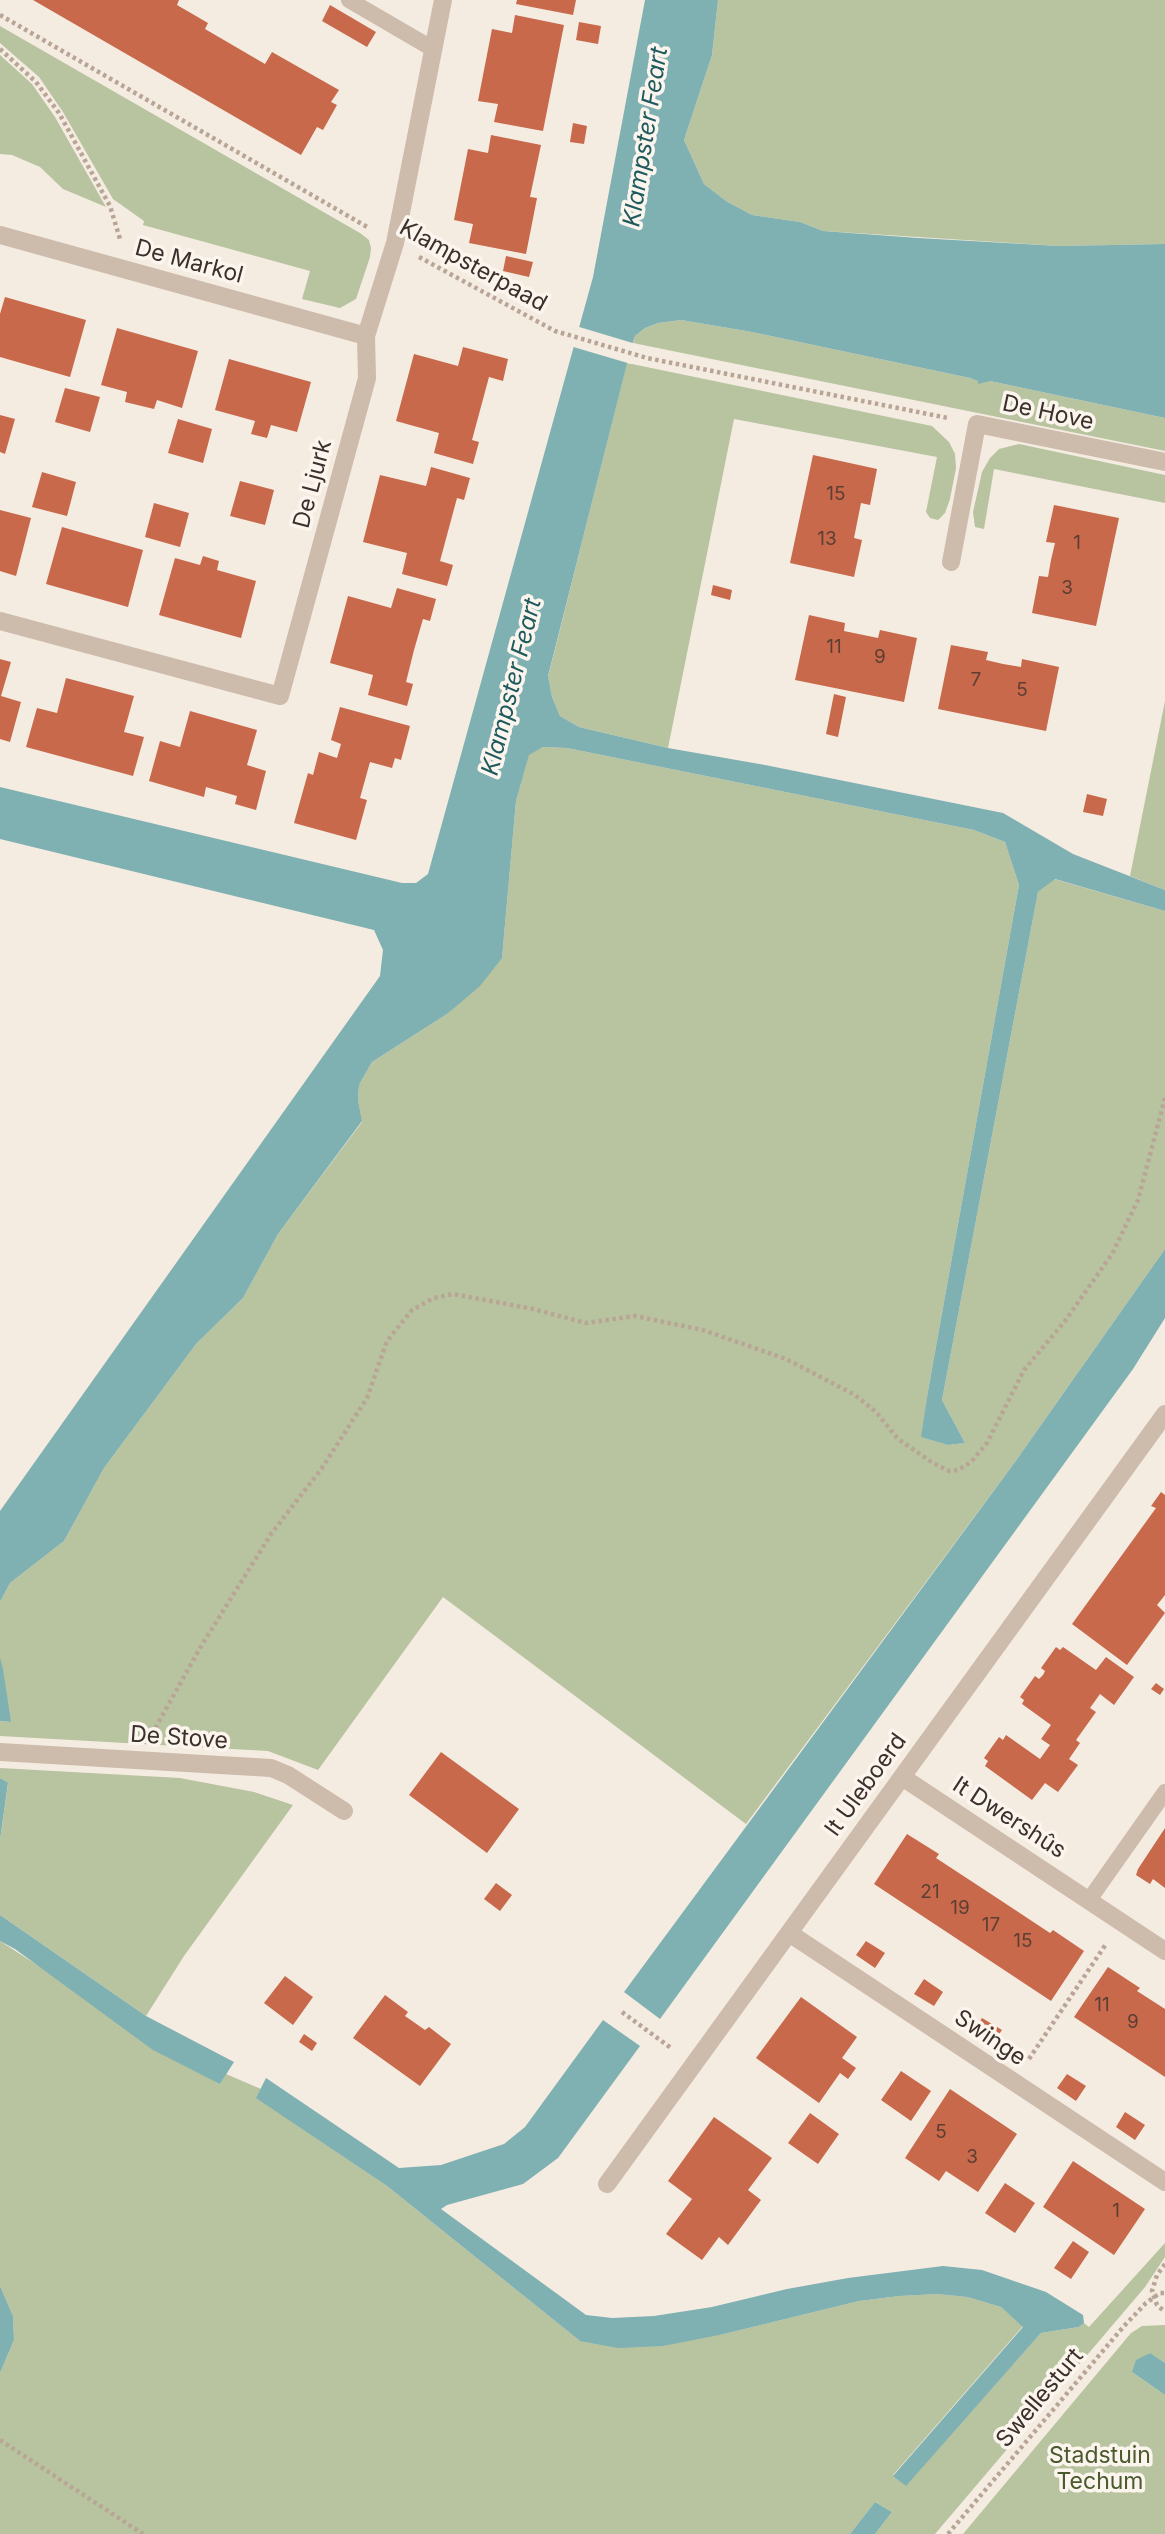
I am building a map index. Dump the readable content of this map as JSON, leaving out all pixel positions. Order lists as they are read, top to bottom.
{
  "streets": {
    "street": [
      "De Markol",
      "De Hove",
      "De Ljurk",
      "De Stove",
      "It Uleboerd",
      "It Dwershûs",
      "Swinge"
    ],
    "path": ["Klampsterpaad", "Swellesturt"]
  },
  "crossings": [
    ["De Markol", "De Ljurk"],
    ["Klampsterpaad", "De Hove"],
    ["Klampsterpaad", "De Ljurk"],
    ["It Uleboerd", "It Dwershûs"],
    ["It Uleboerd", "Swinge"]
  ],
  "water": ["Klampster Feart"],
  "parks": ["Stadstuin Techum"],
  "house_numbers": [
    "15",
    "13",
    "1",
    "3",
    "11",
    "9",
    "7",
    "5",
    "21",
    "19",
    "17",
    "15",
    "11",
    "9",
    "5",
    "3",
    "1"
  ]
}
